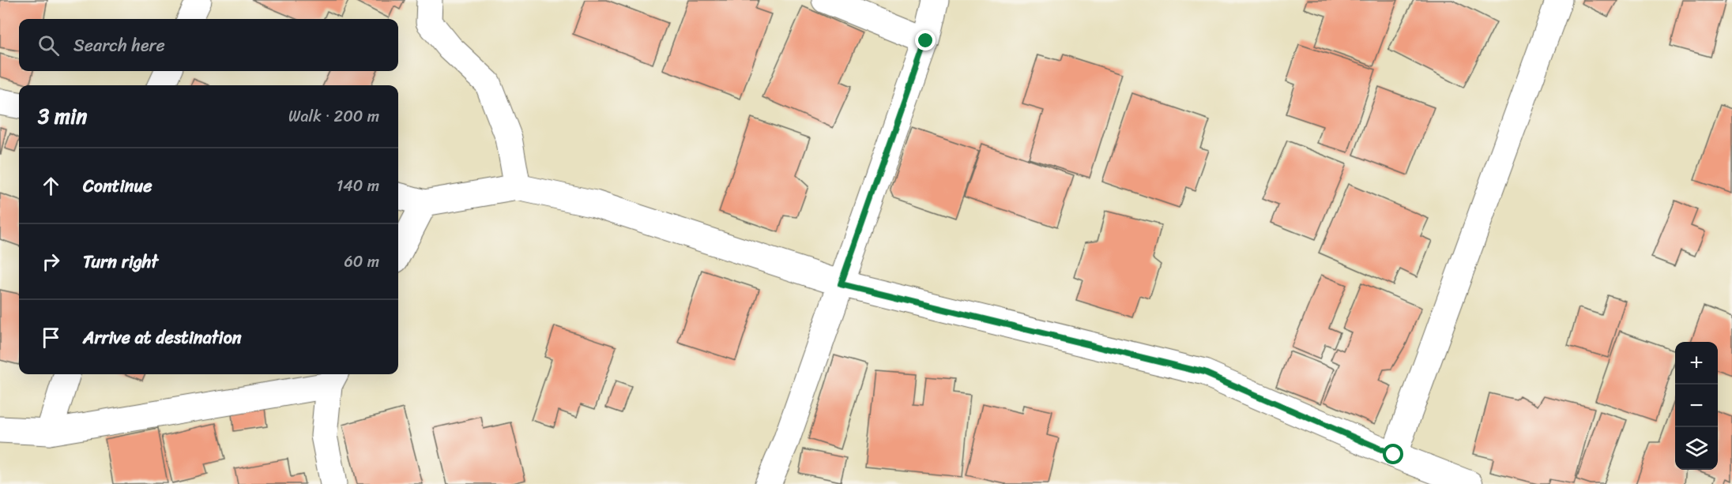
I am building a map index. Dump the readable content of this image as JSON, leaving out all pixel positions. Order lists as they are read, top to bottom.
{
  "page": {
    "search": "Search here",
    "heading": ["3 min", "Walk · 200 m"],
    "list": [
      ["Continue", "140 m"],
      ["Turn right", "60 m"],
      "Arrive at destination"
    ],
    "map_buttons": ["+", "−"]
  }
}
